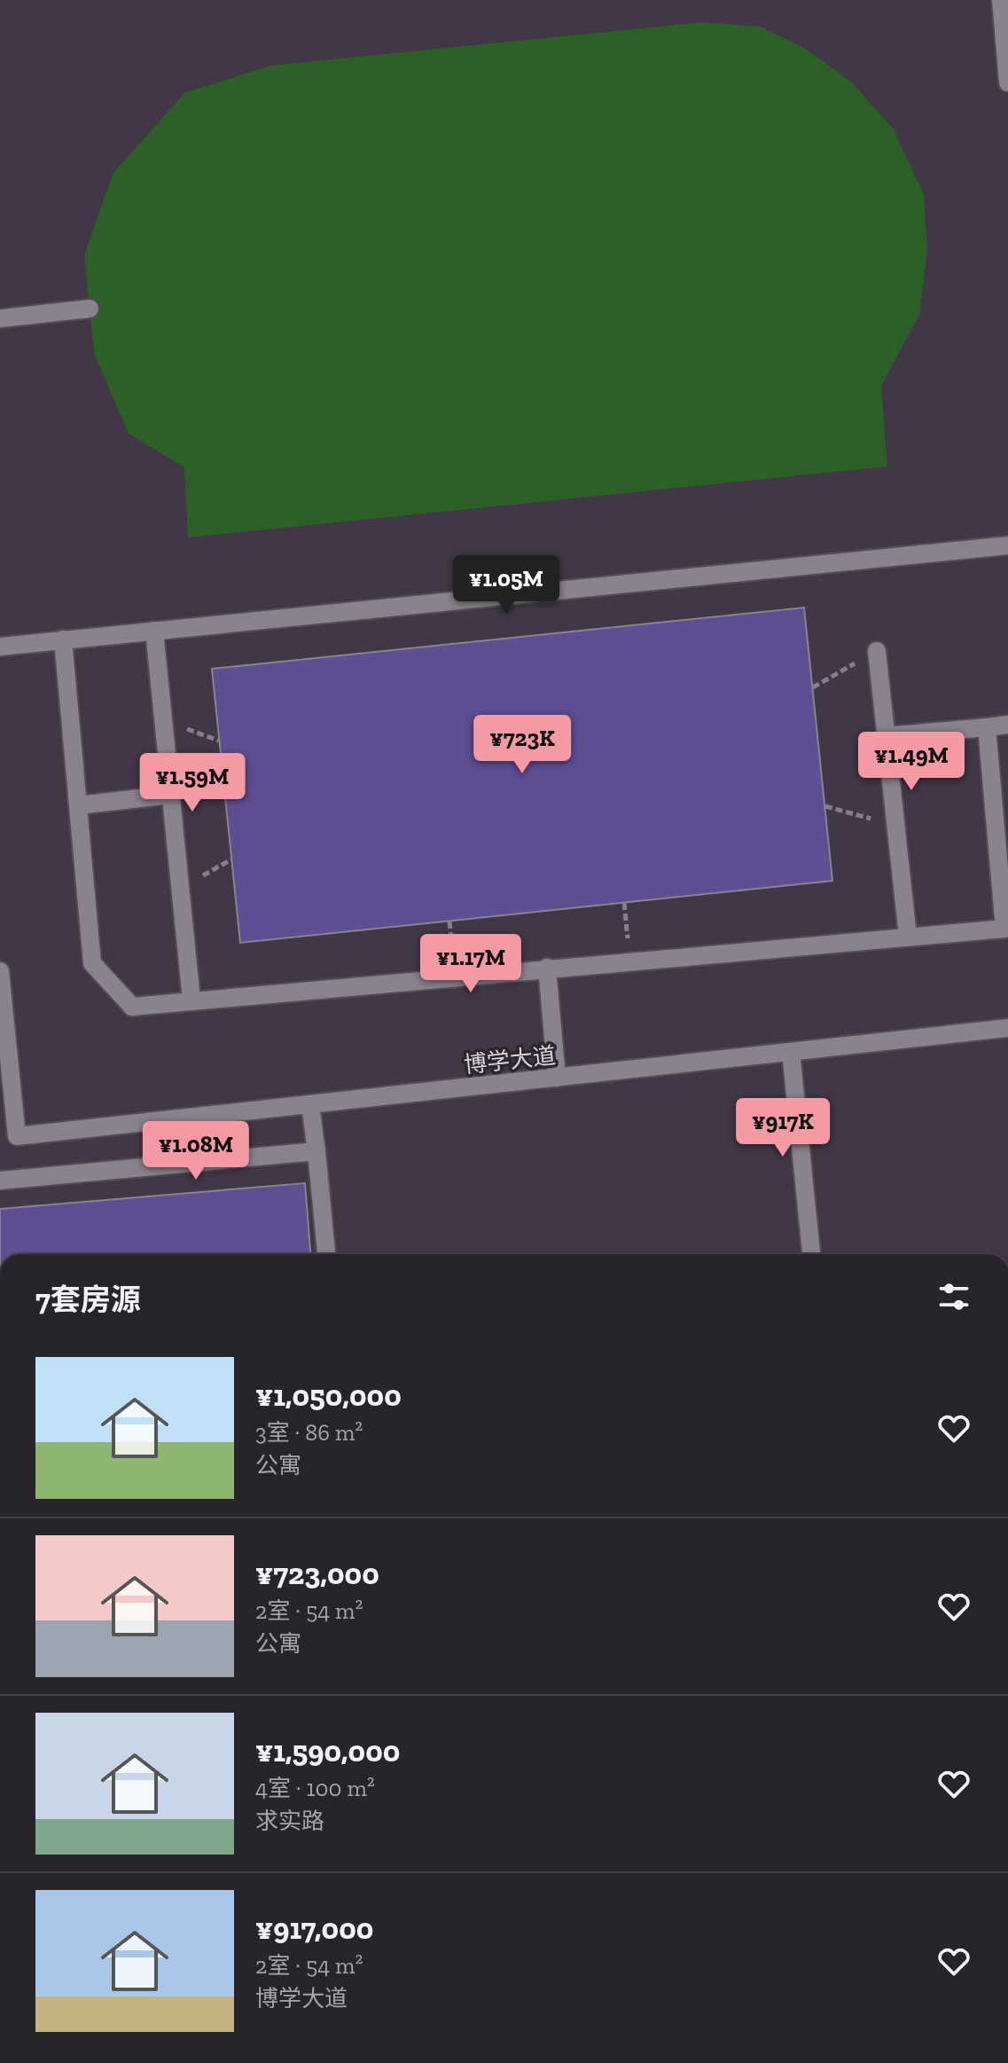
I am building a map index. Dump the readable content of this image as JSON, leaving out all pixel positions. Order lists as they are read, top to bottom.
{
  "streets": {
    "street": ["博学大道"]
  },
  "page": {
    "price": [
      "¥1.05M",
      "¥723K",
      "¥1.49M",
      "¥1.59M",
      "¥1.17M",
      "¥917K",
      "¥1.08M"
    ],
    "heading": "7套房源",
    "list": [
      {
        "name": "¥1,050,000",
        "note": "3室 · 86 m² · 公寓"
      },
      {
        "name": "¥723,000",
        "note": "2室 · 54 m² · 公寓"
      },
      {
        "name": "¥1,590,000",
        "note": "4室 · 100 m² · 求实路"
      },
      {
        "name": "¥917,000",
        "note": "2室 · 54 m² · 博学大道"
      }
    ]
  }
}
